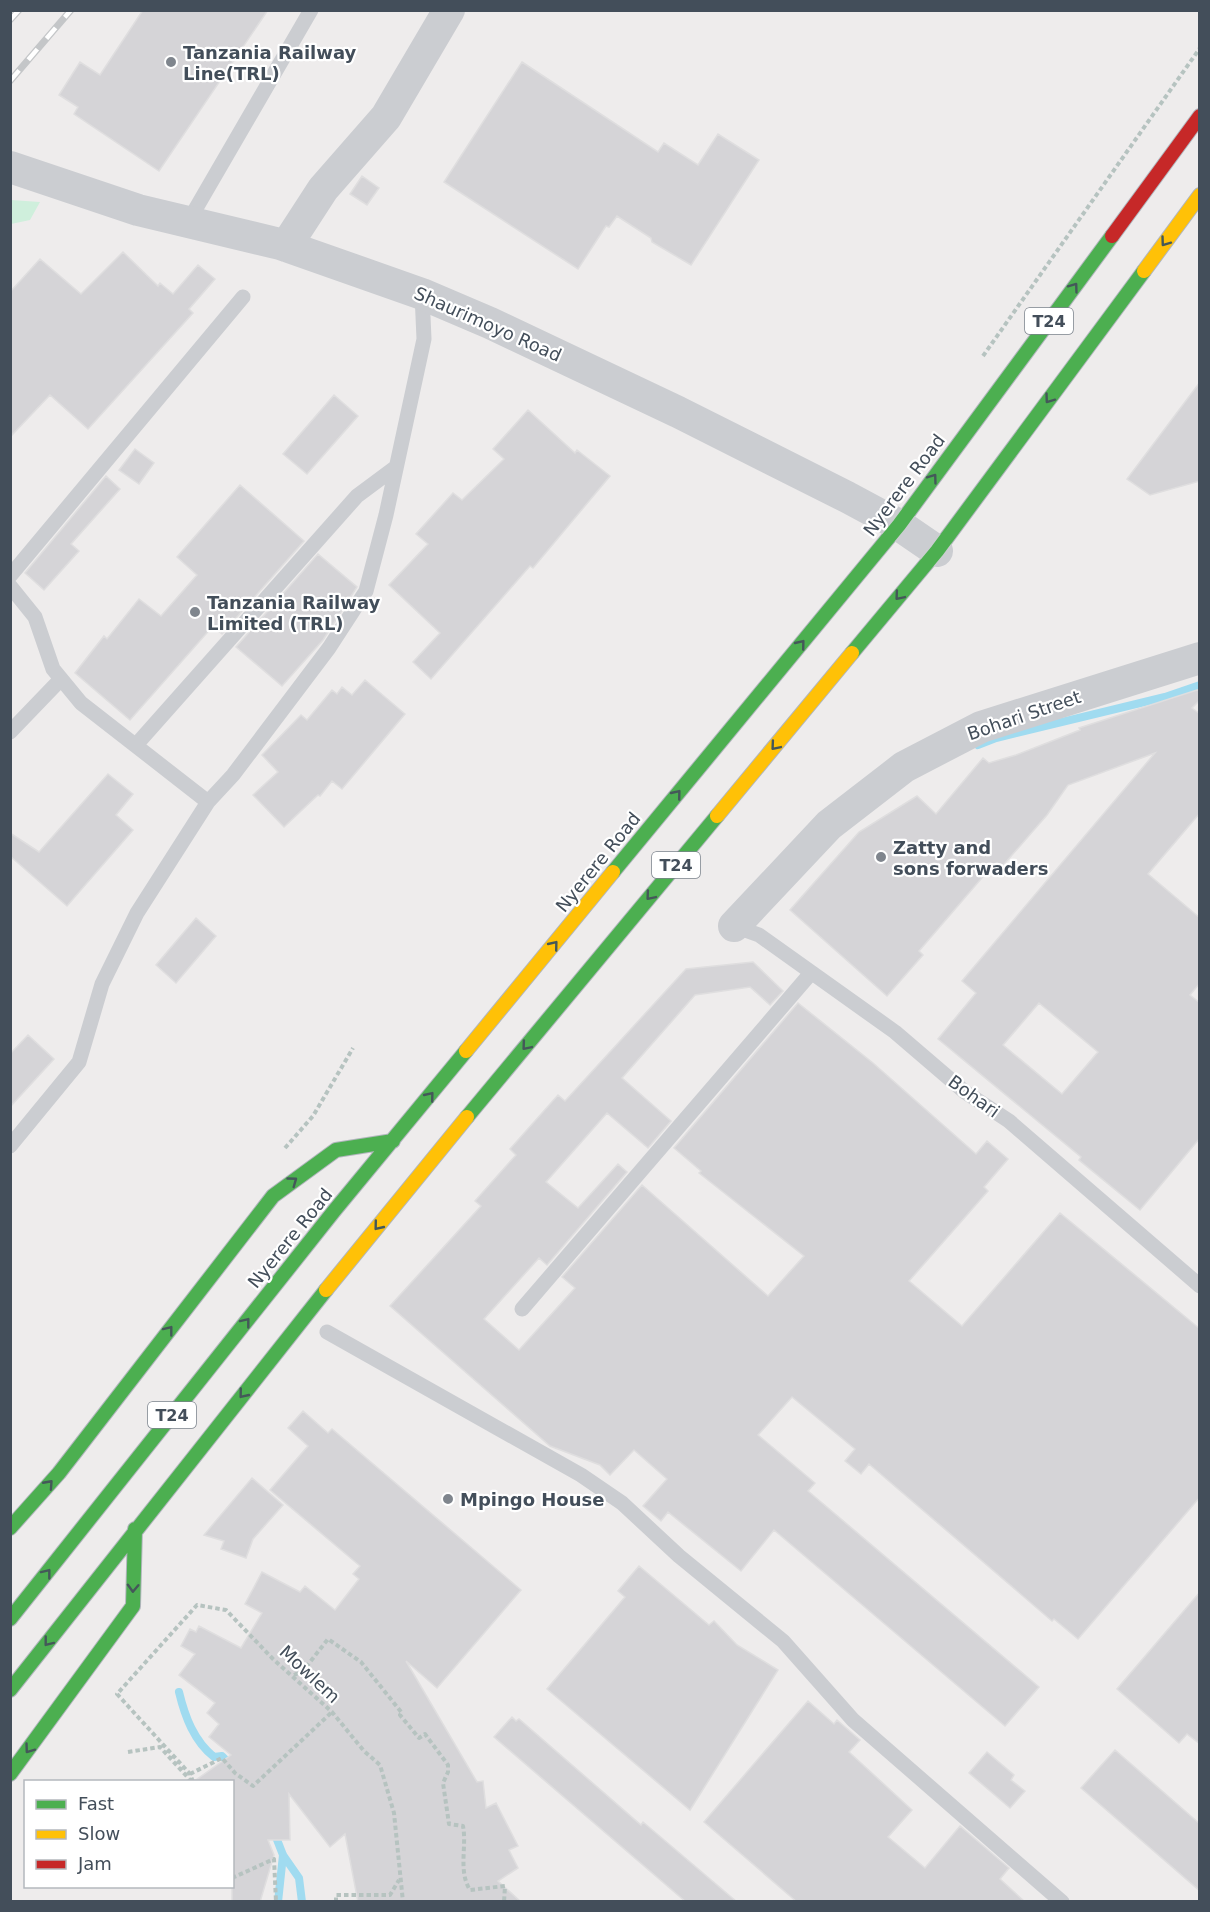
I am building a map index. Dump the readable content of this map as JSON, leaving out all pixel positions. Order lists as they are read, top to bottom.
{
  "streets": {
    "highway": ["T24", "Nyerere Road"],
    "street": ["Shaurimoyo Road", "Bohari Street"],
    "lane": ["Bohari"],
    "path": ["Mowlem"]
  },
  "crossings": [
    ["T24", "Shaurimoyo Road"],
    ["Shaurimoyo Road", "Nyerere Road"],
    ["Bohari Street", "Bohari"]
  ],
  "places": [
    "Tanzania Railway Line(TRL)",
    "Tanzania Railway Limited (TRL)",
    "Zatty and sons forwaders",
    "Mpingo House"
  ],
  "legend": ["Fast", "Slow", "Jam"]
}
